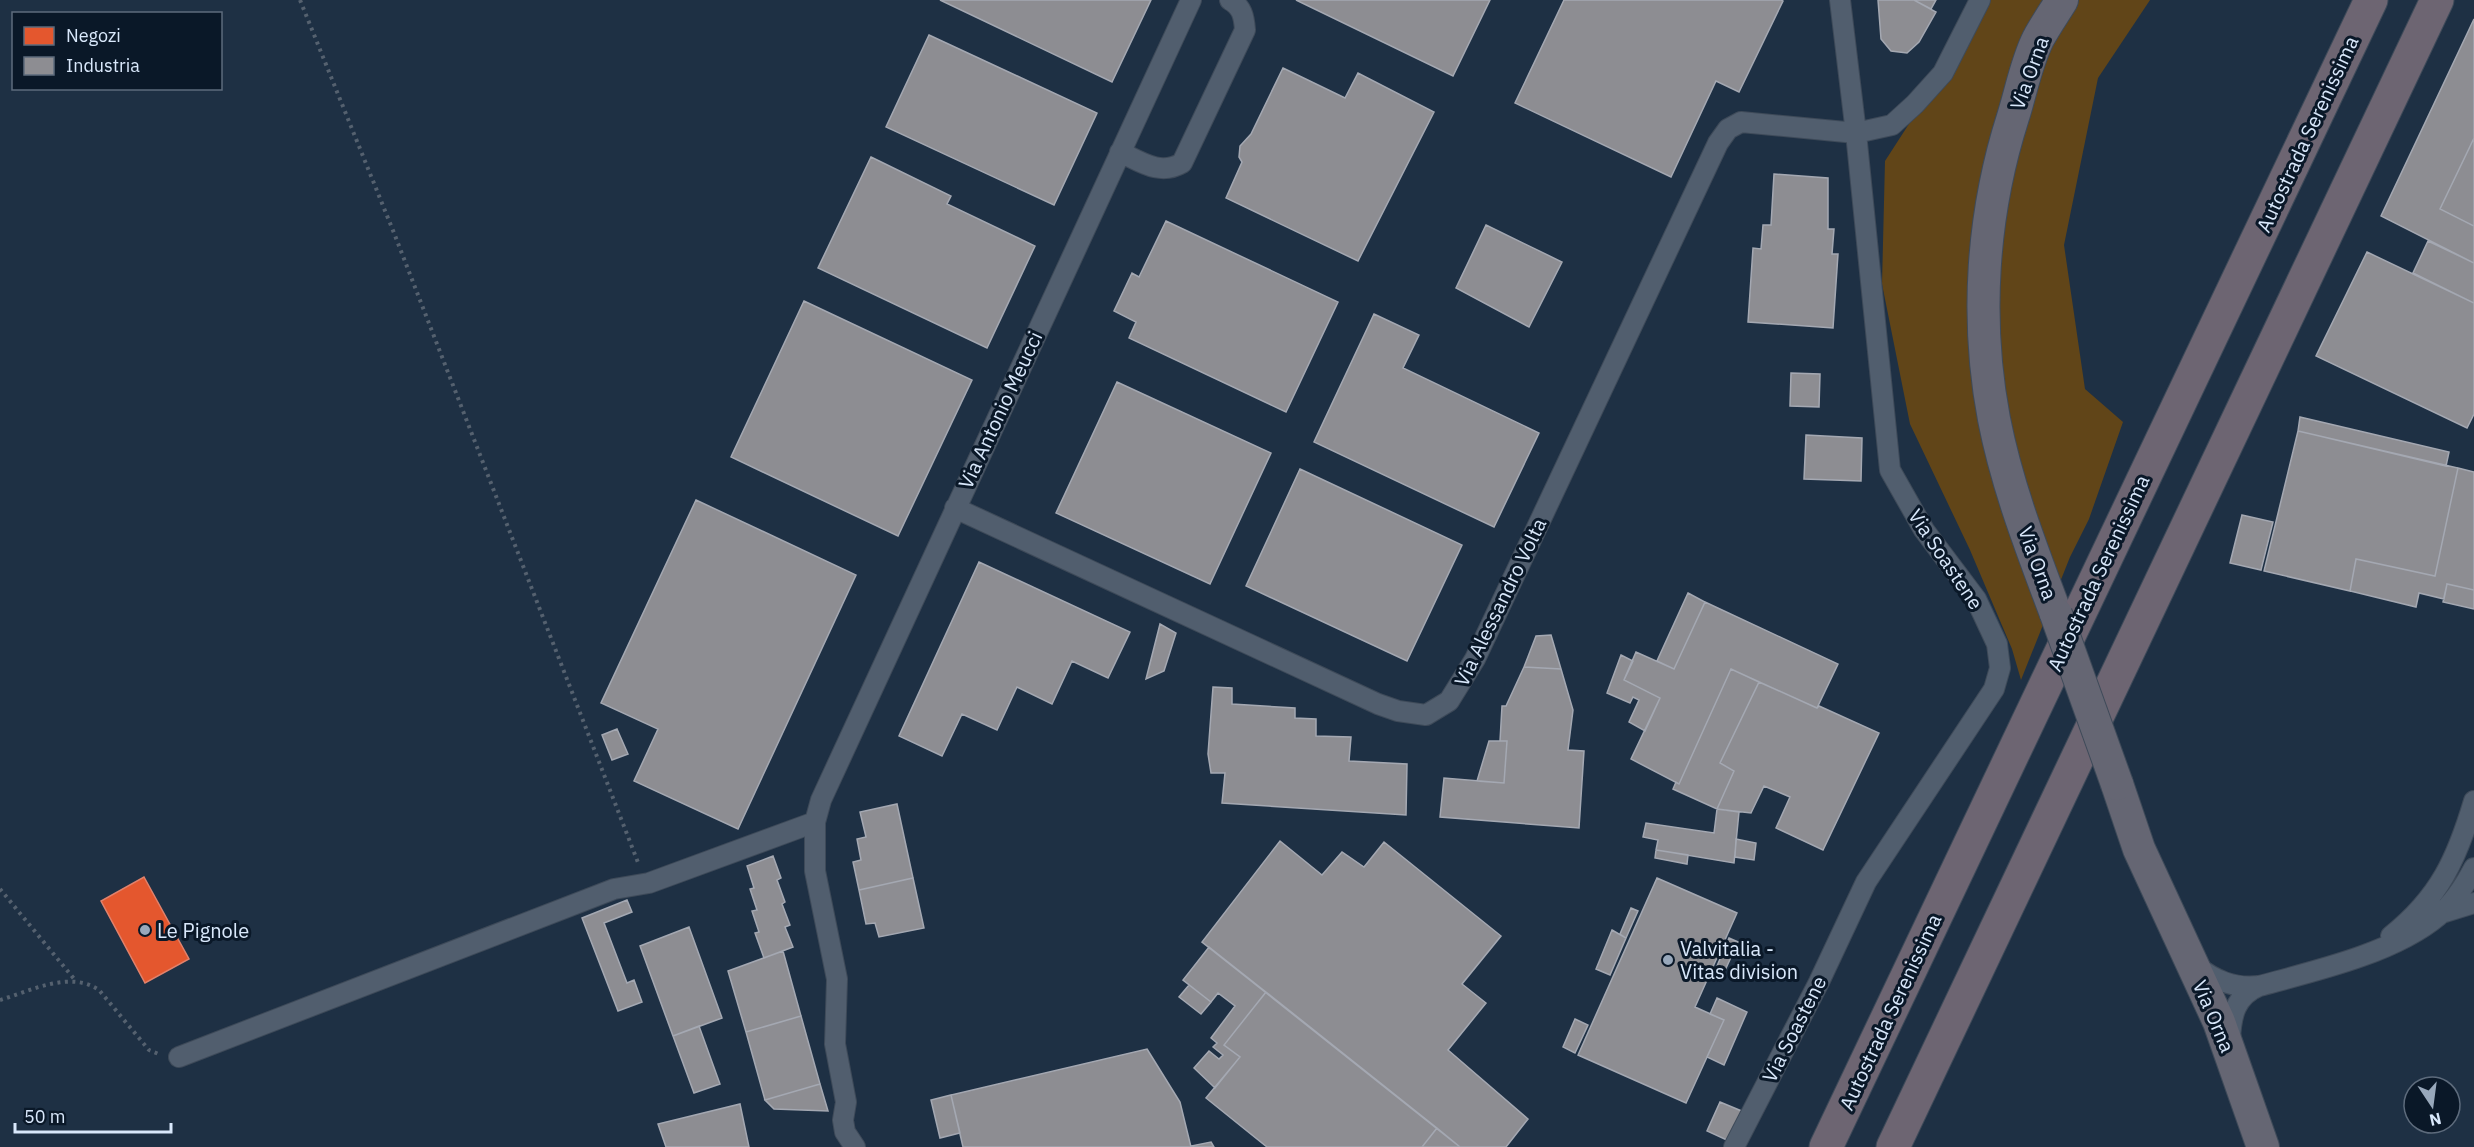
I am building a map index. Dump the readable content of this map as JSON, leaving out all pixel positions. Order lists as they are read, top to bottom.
{
  "streets": {
    "highway": ["Autostrada Serenissima"],
    "main road": ["Via Orna"],
    "street": ["Via Antonio Meucci", "Via Soastene", "Via Alessandro Volta"]
  },
  "crossings": [
    ["Via Antonio Meucci", "Via Alessandro Volta"],
    ["Via Soastene", "Via Alessandro Volta"]
  ],
  "places": ["Le Pignole", "Valvitalia - Vitas division"],
  "legend": ["Negozi", "Industria"],
  "scale_bar": "50 m",
  "north": "bottom"
}
